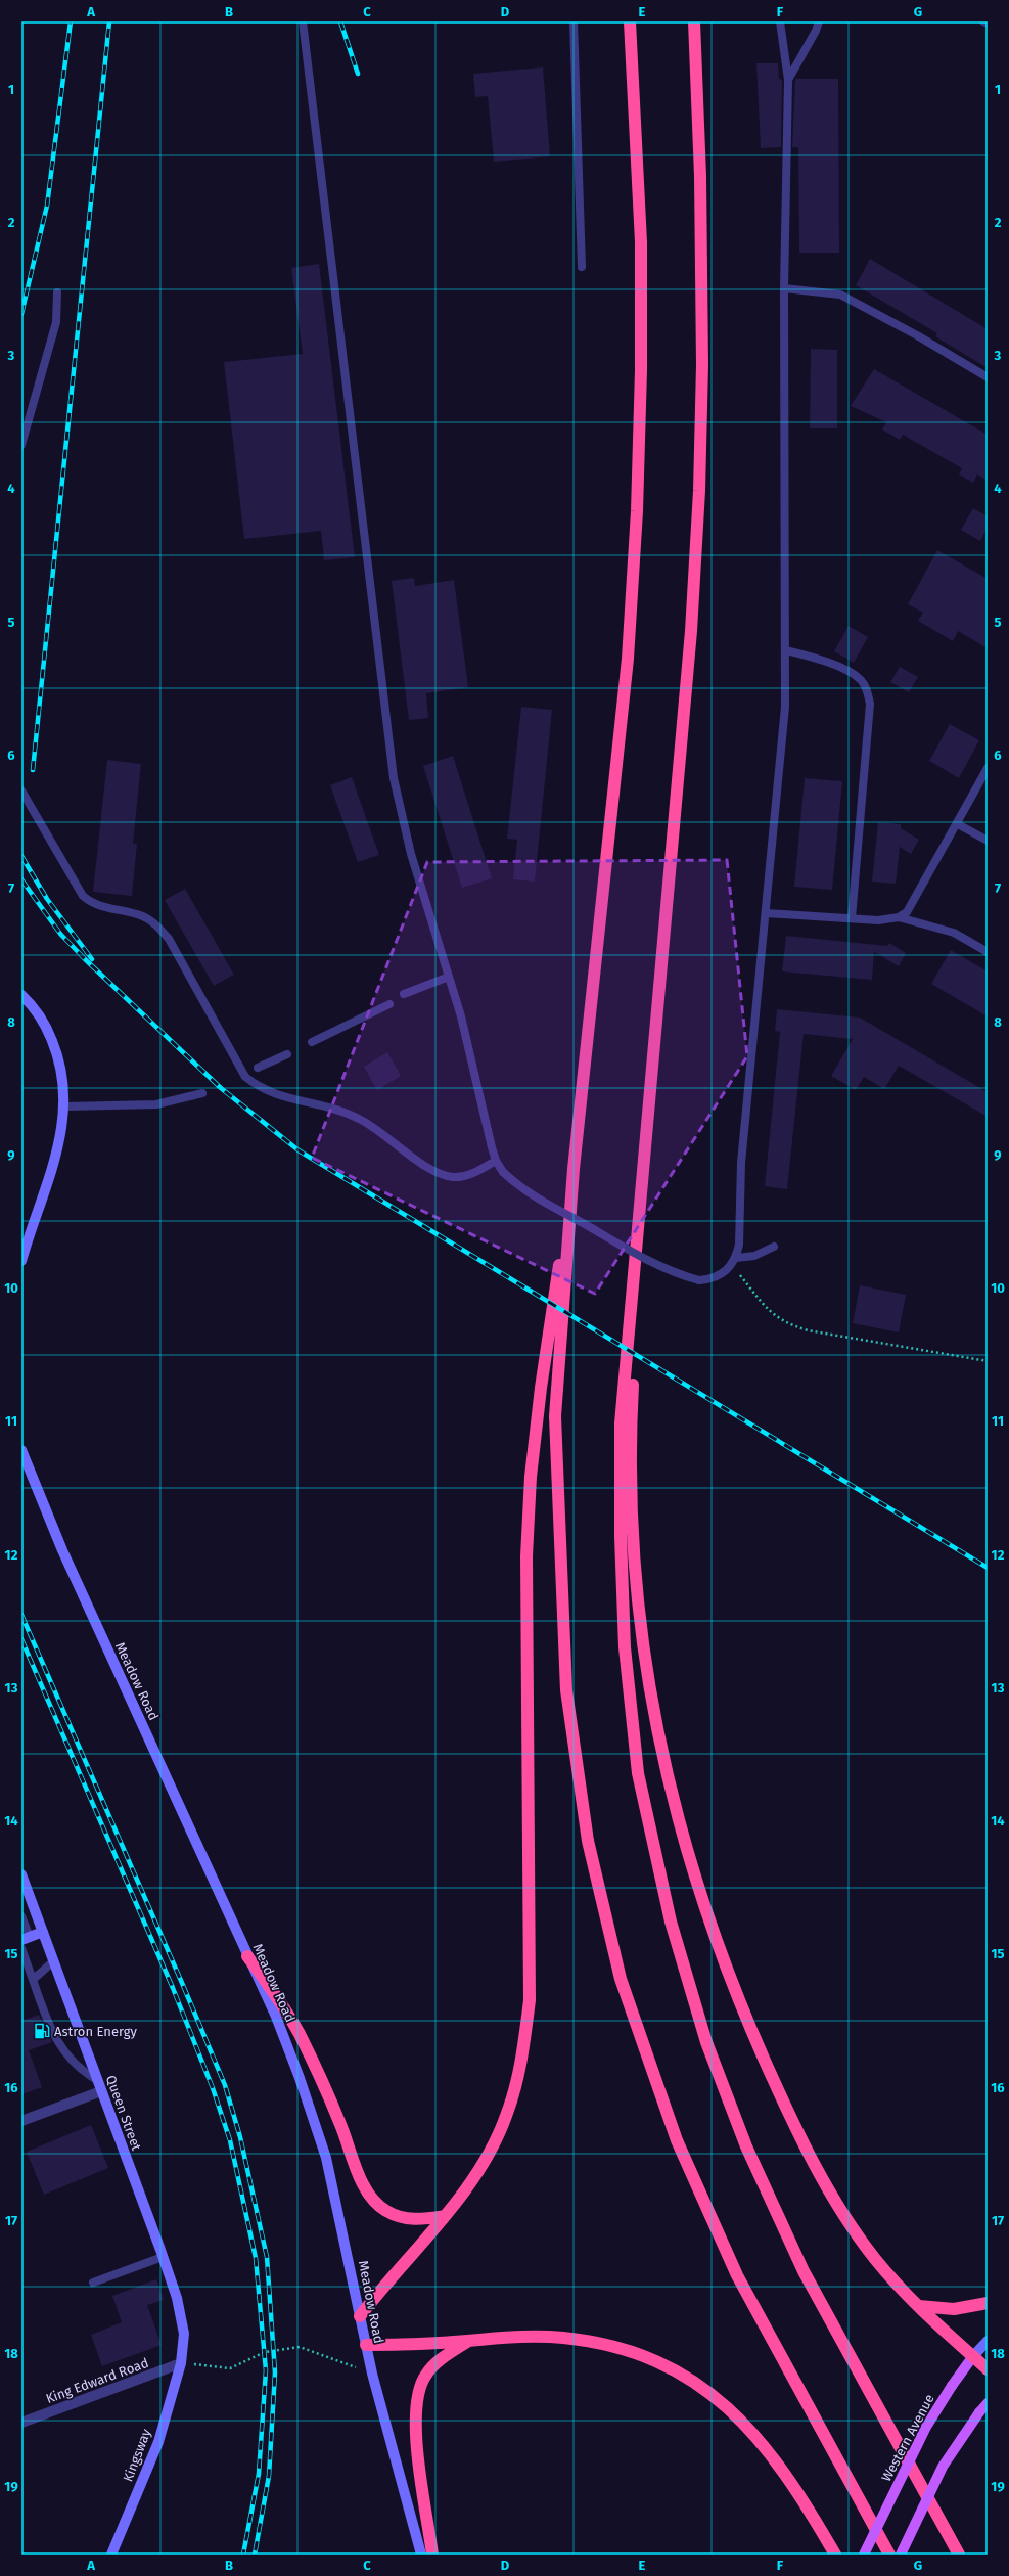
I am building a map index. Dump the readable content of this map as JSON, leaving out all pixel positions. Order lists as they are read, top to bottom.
{
  "streets": {
    "main road": [
      "Meadow Road",
      "Queen Street",
      "Western Avenue",
      "Kingsway"
    ],
    "street": ["King Edward Road"]
  },
  "crossings": [
    ["Queen Street", "King Edward Road"],
    ["Queen Street", "Kingsway"],
    ["King Edward Road", "Kingsway"]
  ],
  "places": {
    "fuel station": ["Astron Energy"]
  },
  "grid": {
    "columns": [
      "A",
      "B",
      "C",
      "D",
      "E",
      "F",
      "G"
    ],
    "rows": [
      "1",
      "2",
      "3",
      "4",
      "5",
      "6",
      "7",
      "8",
      "9",
      "10",
      "11",
      "12",
      "13",
      "14",
      "15",
      "16",
      "17",
      "18",
      "19"
    ]
  }
}
